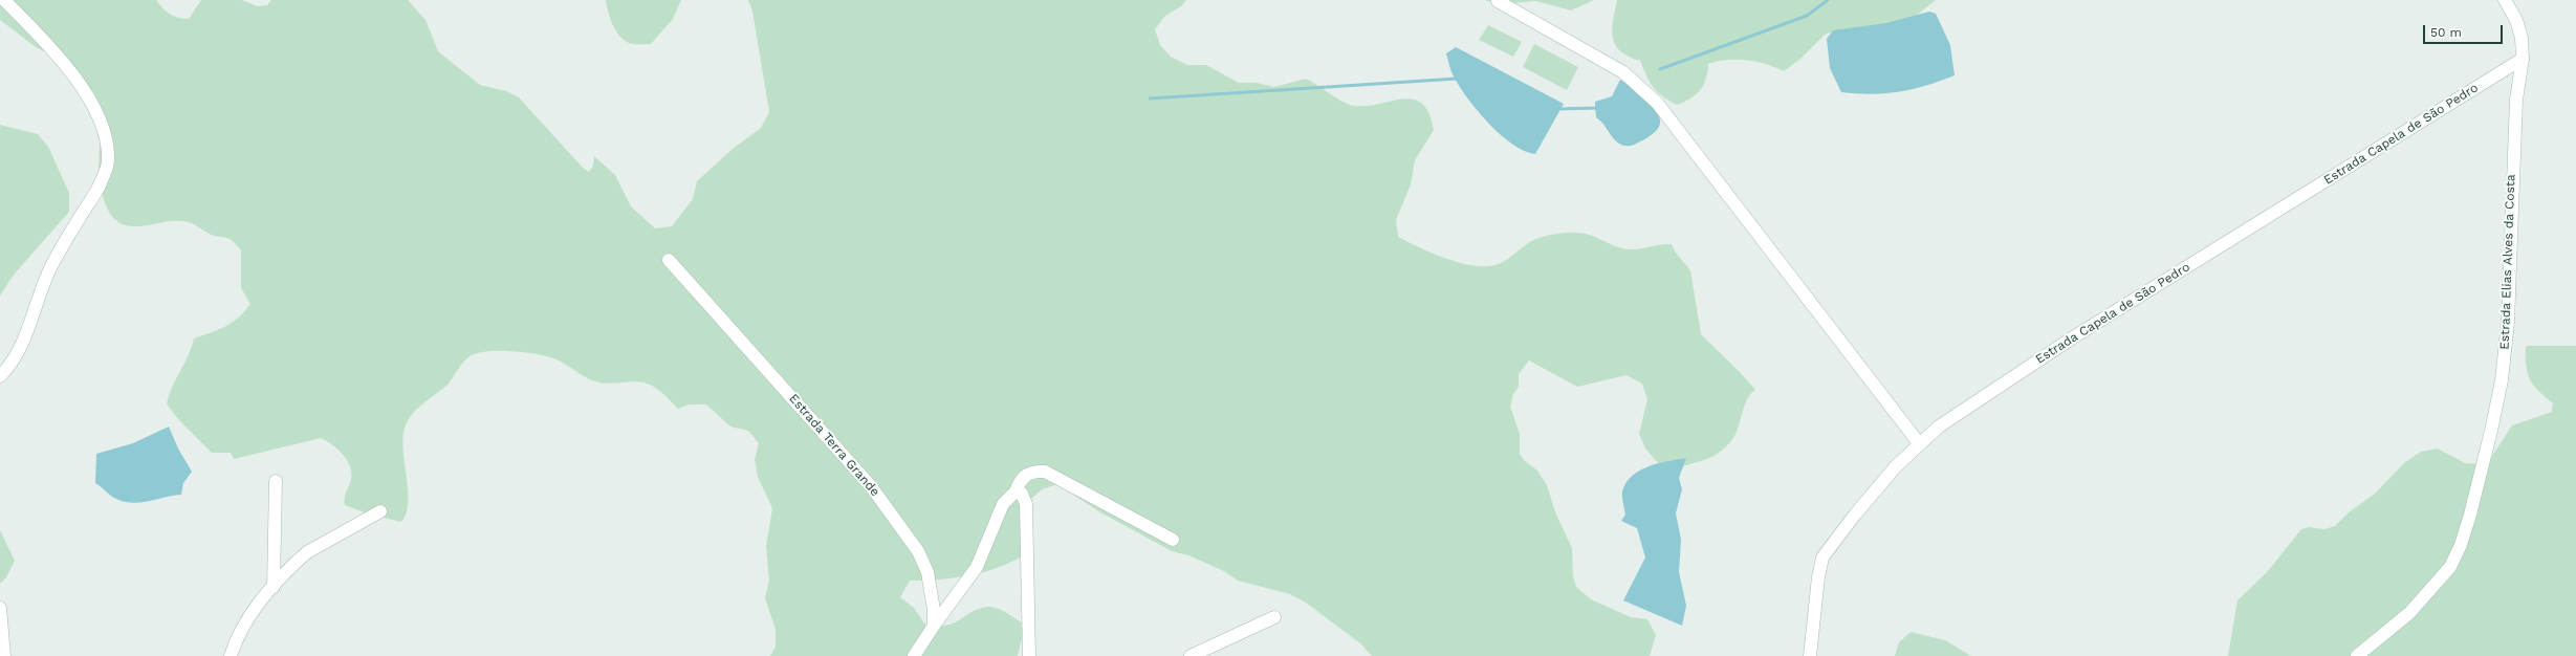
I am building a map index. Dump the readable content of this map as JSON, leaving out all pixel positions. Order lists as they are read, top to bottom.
{
  "streets": {
    "street": ["Estrada Capela de São Pedro", "Estrada Elias Alves da Costa", "Estrada Terra Grande"]
  },
  "crossings": [
    ["Estrada Capela de São Pedro", "Estrada Elias Alves da Costa"]
  ],
  "scale_bar": "50 m"
}
